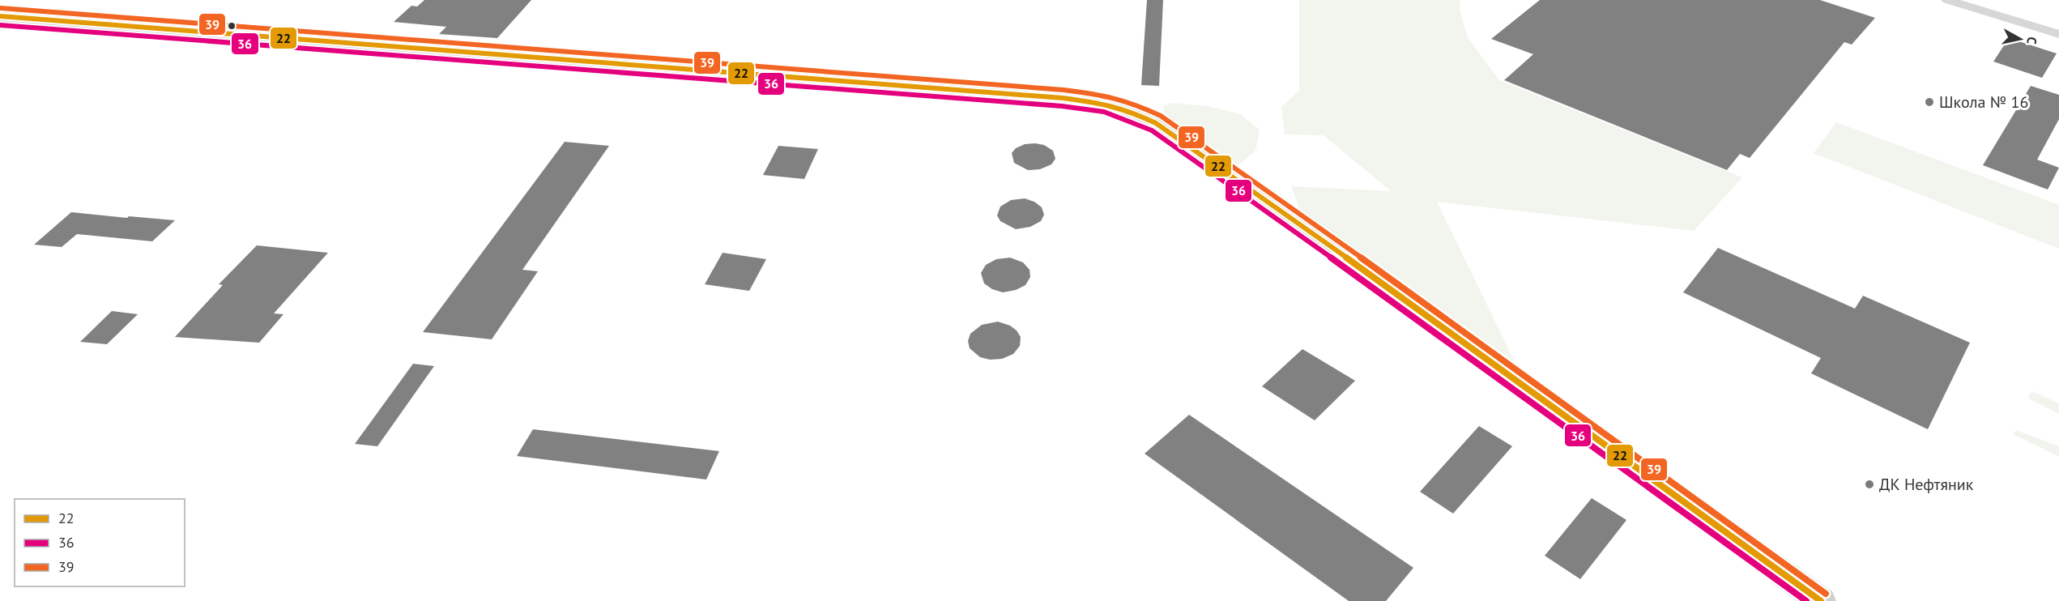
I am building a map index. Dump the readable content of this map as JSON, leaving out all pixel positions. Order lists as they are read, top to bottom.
{
  "places": ["Школа № 16", "ДК Нефтяник"],
  "lines": ["transit line 39", "transit line 22", "transit line 36"],
  "legend": ["22", "36", "39"],
  "north": "right"
}
